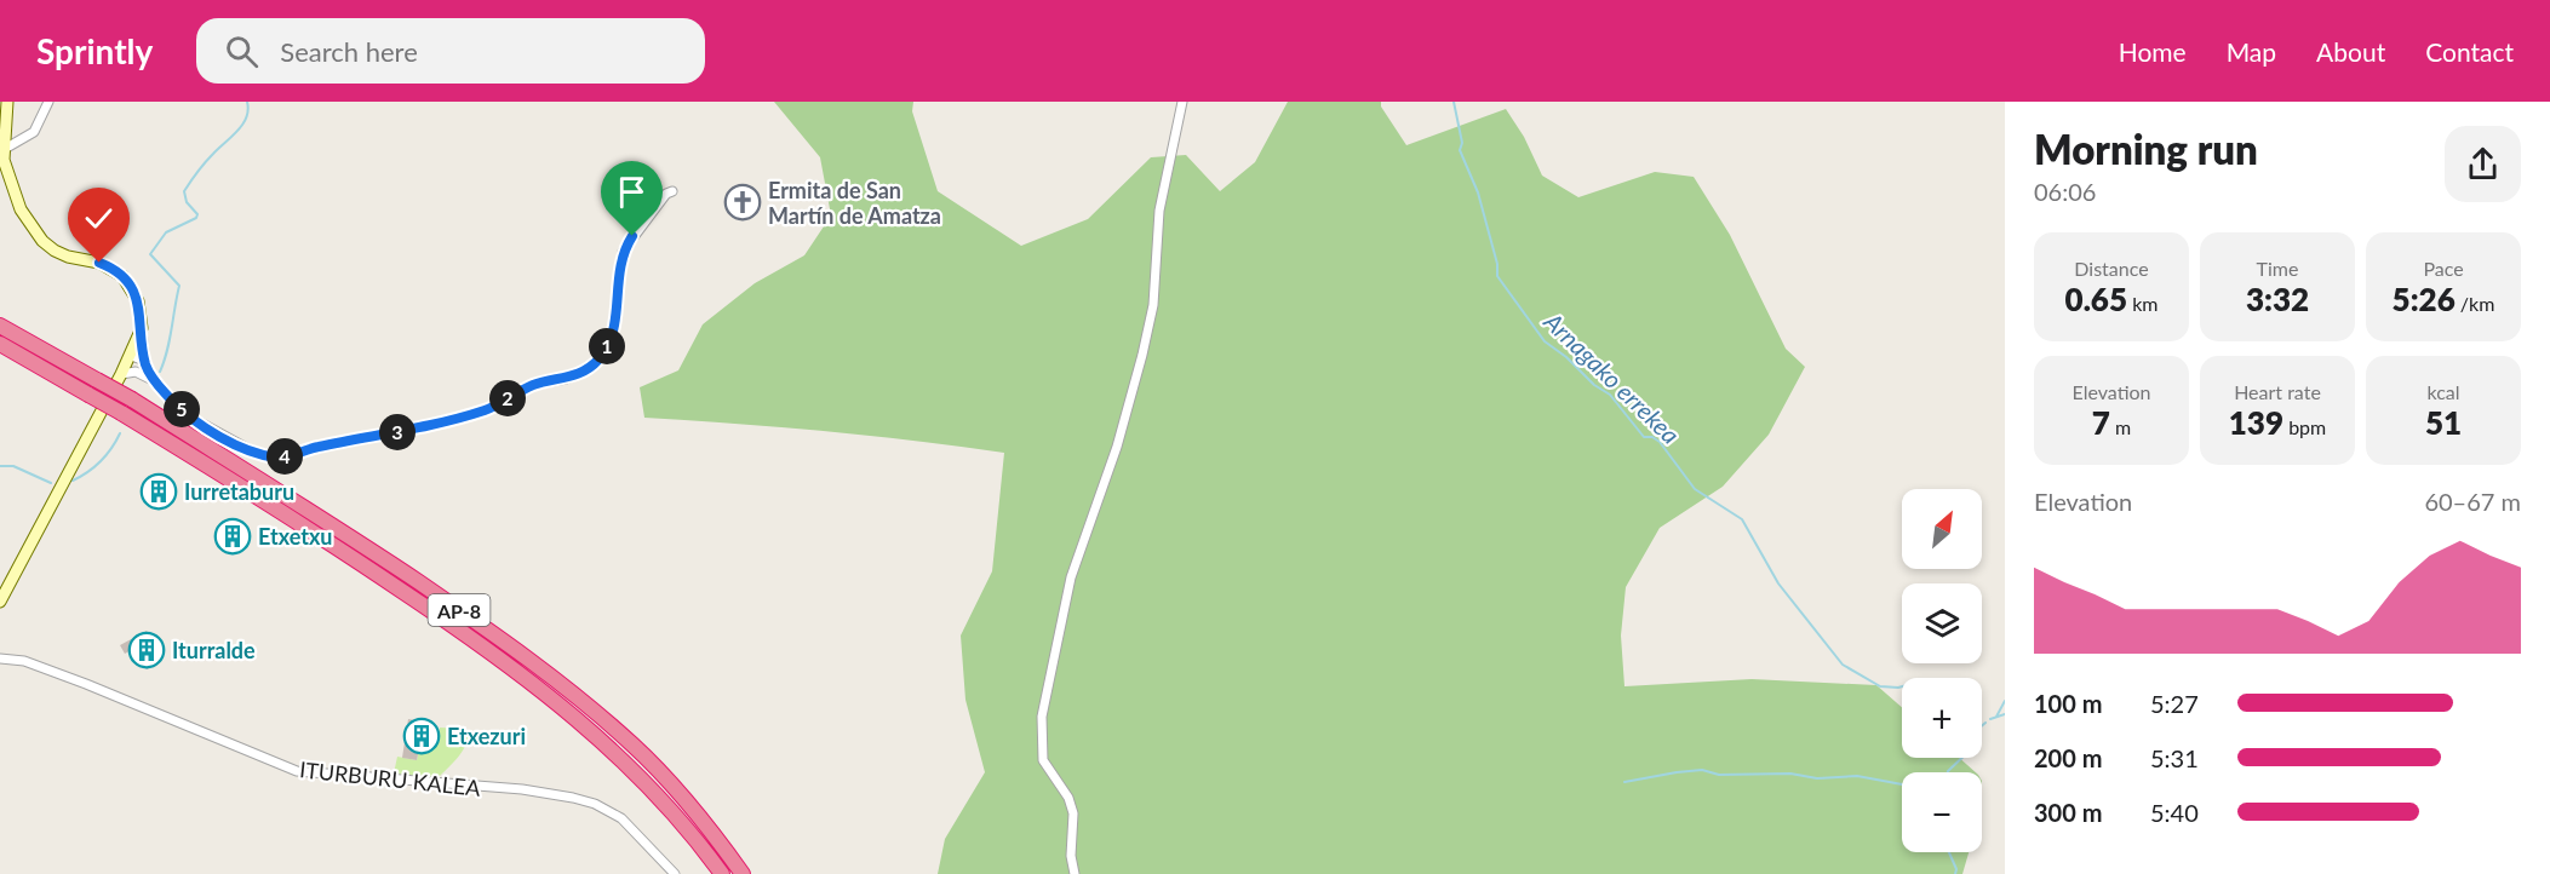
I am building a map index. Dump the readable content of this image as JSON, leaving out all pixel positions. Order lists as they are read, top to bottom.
{
  "streets": {
    "highway": ["AP-8"],
    "street": ["ITURBURU KALEA"]
  },
  "water": ["Arnagako errekea"],
  "places": {
    "church": ["Ermita de San Martín de Amatza"],
    "building": [
      "Iurretaburu",
      "Etxetxu",
      "Iturralde",
      "Etxezuri"
    ]
  },
  "north": "top right",
  "page": {
    "header": "Sprintly",
    "search": "Search here",
    "nav": [
      "Home",
      "Map",
      "About",
      "Contact"
    ],
    "heading": ["Morning run", "06:06"],
    "stats": [
      ["Distance", "0.65 km"],
      ["Time", "3:32"],
      ["Pace", "5:26 /km"],
      ["Elevation", "7 m"],
      ["Heart rate", "139 bpm"],
      ["kcal", "51"]
    ],
    "pins": [
      "1",
      "2",
      "5",
      "3",
      "4"
    ],
    "chart": ["Elevation", "60–67 m"],
    "map_buttons": ["+", "−"],
    "list": [
      {
        "name": "100 m",
        "note": "5:27"
      },
      {
        "name": "200 m",
        "note": "5:31"
      },
      {
        "name": "300 m",
        "note": "5:40"
      }
    ]
  }
}
